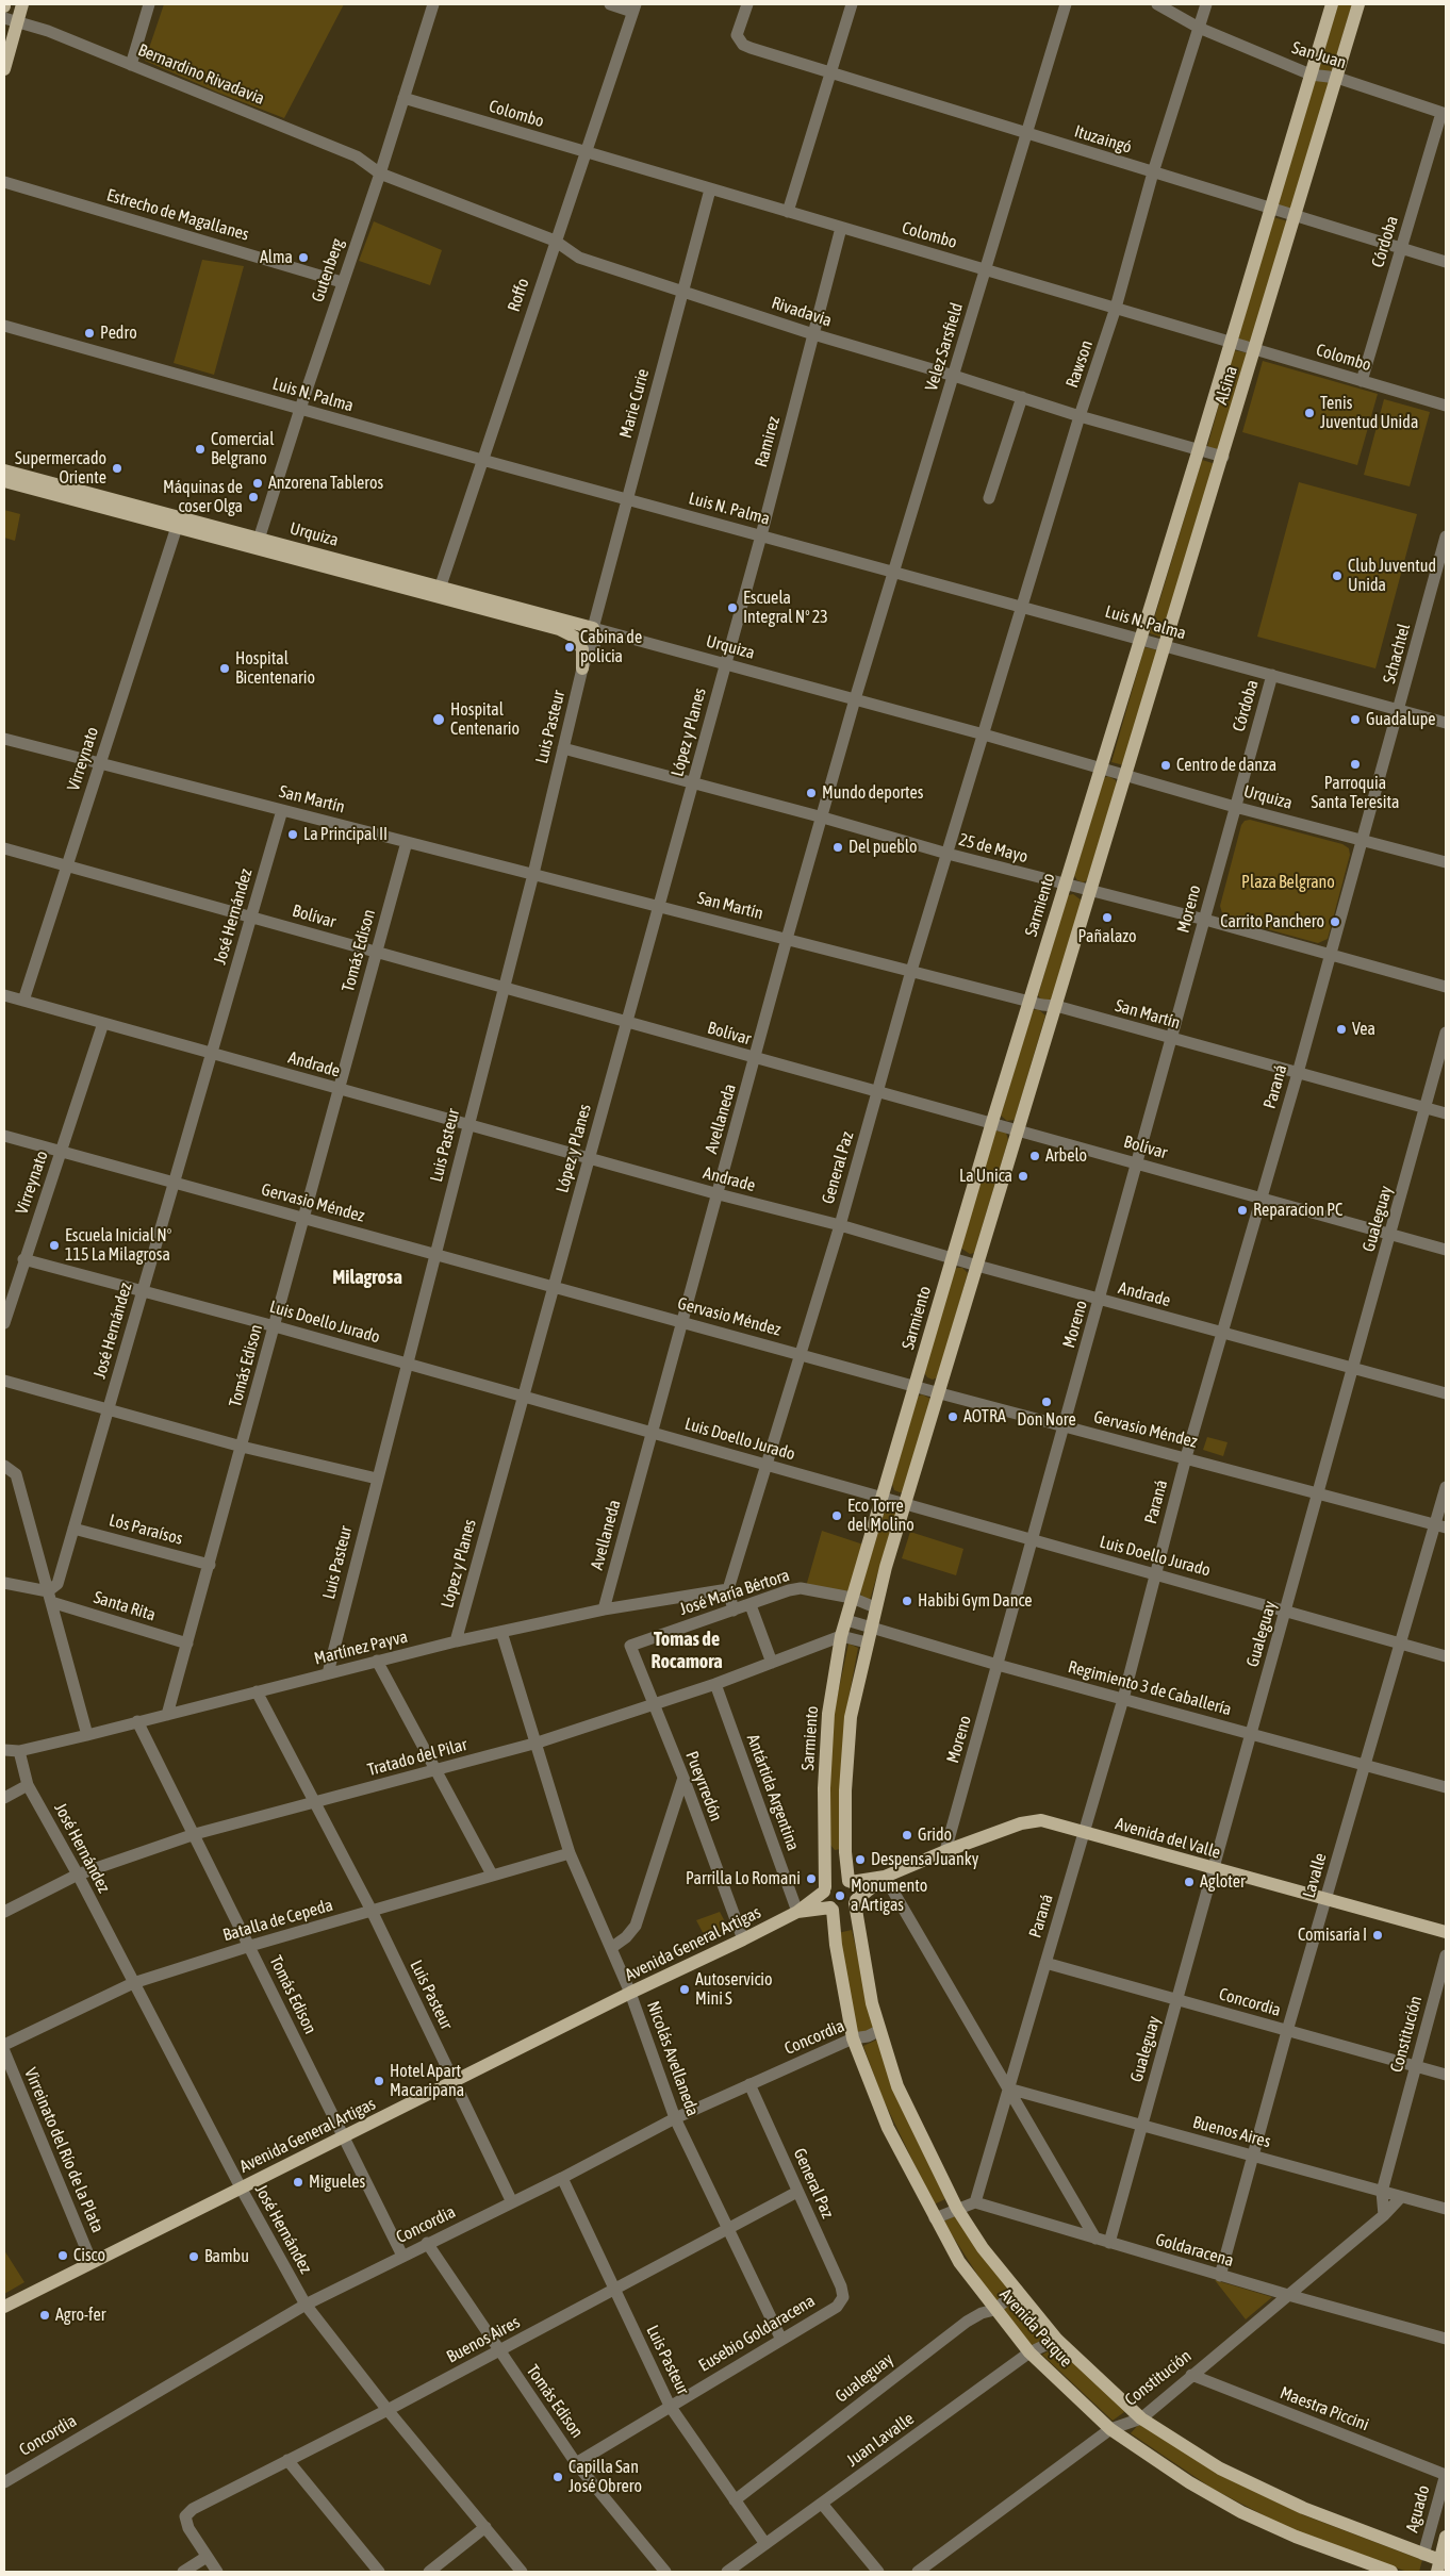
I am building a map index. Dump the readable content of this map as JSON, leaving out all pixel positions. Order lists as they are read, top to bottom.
{
  "streets": {
    "main road": [
      "Alsina",
      "Urquiza",
      "Sarmiento",
      "Avenida del Valle",
      "Avenida General Artigas",
      "Avenida Parque"
    ],
    "street": [
      "San Juan",
      "Bernardino Rivadavia",
      "Colombo",
      "Ituzaingó",
      "Estrecho de Magallanes",
      "Córdoba",
      "Gutenberg",
      "Roffo",
      "Rivadavia",
      "Velez Sarsfield",
      "Rawson",
      "Luis N. Palma",
      "Marie Curie",
      "Ramirez",
      "Schachtel",
      "Luis Pasteur",
      "López y Planes",
      "Virreynato",
      "San Martín",
      "25 de Mayo",
      "Moreno",
      "José Hernández",
      "Bolívar",
      "Tomás Edison",
      "Andrade",
      "Paraná",
      "Avellaneda",
      "General Paz",
      "Gervasio Méndez",
      "Gualeguay",
      "Luis Doello Jurado",
      "Los Paraísos",
      "José María Bértora",
      "Santa Rita",
      "Martínez Payva",
      "Regimiento 3 de Caballería",
      "Tratado del Pilar",
      "Pueyrredón",
      "Antártida Argentina",
      "Lavalle",
      "Batalla de Cepeda",
      "Concordia",
      "Constitución",
      "Nicolás Avellaneda",
      "Buenos Aires",
      "Virreinato del Río de la Plata",
      "Goldaracena",
      "Eusebio Goldaracena",
      "Maestra Piccini",
      "Juan Lavalle",
      "Aguado"
    ]
  },
  "crossings": [
    ["San Juan", "Córdoba"],
    ["San Juan", "Rawson"],
    ["San Juan", "Alsina"],
    ["Bernardino Rivadavia", "Gutenberg"],
    ["Bernardino Rivadavia", "Rivadavia"],
    ["Colombo", "Córdoba"],
    ["Colombo", "Gutenberg"],
    ["Colombo", "Roffo"],
    ["Colombo", "Velez Sarsfield"],
    ["Colombo", "Rawson"],
    ["Colombo", "Alsina"],
    ["Colombo", "Marie Curie"],
    ["Colombo", "Ramirez"],
    ["Ituzaingó", "Córdoba"],
    ["Ituzaingó", "Velez Sarsfield"],
    ["Ituzaingó", "Rawson"],
    ["Ituzaingó", "Alsina"],
    ["Estrecho de Magallanes", "Gutenberg"],
    ["Córdoba", "Luis N. Palma"],
    ["Córdoba", "Urquiza"],
    ["Córdoba", "Moreno"],
    ["Gutenberg", "Rivadavia"],
    ["Gutenberg", "Luis N. Palma"],
    ["Gutenberg", "Urquiza"],
    ["Roffo", "Rivadavia"],
    ["Roffo", "Luis N. Palma"],
    ["Roffo", "Urquiza"],
    ["Rivadavia", "Velez Sarsfield"],
    ["Rivadavia", "Rawson"],
    ["Rivadavia", "Alsina"],
    ["Rivadavia", "Marie Curie"],
    ["Rivadavia", "Ramirez"],
    ["Velez Sarsfield", "Luis N. Palma"],
    ["Velez Sarsfield", "Urquiza"],
    ["Velez Sarsfield", "Avellaneda"],
    ["Rawson", "Luis N. Palma"],
    ["Rawson", "Urquiza"],
    ["Rawson", "General Paz"],
    ["Alsina", "Luis N. Palma"],
    ["Alsina", "Urquiza"],
    ["Alsina", "Sarmiento"],
    ["Luis N. Palma", "Marie Curie"],
    ["Luis N. Palma", "Ramirez"],
    ["Luis N. Palma", "Schachtel"],
    ["Marie Curie", "Urquiza"],
    ["Marie Curie", "Luis Pasteur"],
    ["Ramirez", "Urquiza"],
    ["Ramirez", "López y Planes"],
    ["Urquiza", "Schachtel"],
    ["Urquiza", "Luis Pasteur"],
    ["Urquiza", "López y Planes"],
    ["Urquiza", "Virreynato"],
    ["Urquiza", "Sarmiento"],
    ["Urquiza", "Moreno"],
    ["Urquiza", "Paraná"],
    ["Urquiza", "Avellaneda"],
    ["Urquiza", "General Paz"],
    ["Schachtel", "Paraná"],
    ["Luis Pasteur", "San Martín"],
    ["Luis Pasteur", "25 de Mayo"],
    ["Luis Pasteur", "Bolívar"],
    ["Luis Pasteur", "Andrade"],
    ["Luis Pasteur", "Gervasio Méndez"],
    ["Luis Pasteur", "Gualeguay"],
    ["Luis Pasteur", "Luis Doello Jurado"],
    ["Luis Pasteur", "Martínez Payva"],
    ["Luis Pasteur", "Tratado del Pilar"],
    ["Luis Pasteur", "Batalla de Cepeda"],
    ["Luis Pasteur", "Avenida General Artigas"],
    ["Luis Pasteur", "Concordia"],
    ["Luis Pasteur", "Buenos Aires"],
    ["Luis Pasteur", "Eusebio Goldaracena"],
    ["Luis Pasteur", "Juan Lavalle"],
    ["López y Planes", "San Martín"],
    ["López y Planes", "25 de Mayo"],
    ["López y Planes", "Bolívar"],
    ["López y Planes", "Andrade"],
    ["López y Planes", "Gervasio Méndez"],
    ["López y Planes", "Luis Doello Jurado"],
    ["López y Planes", "Martínez Payva"],
    ["Virreynato", "San Martín"],
    ["Virreynato", "Bolívar"],
    ["Virreynato", "Andrade"],
    ["Virreynato", "Gervasio Méndez"],
    ["Virreynato", "Luis Doello Jurado"],
    ["San Martín", "Sarmiento"],
    ["San Martín", "Moreno"],
    ["San Martín", "José Hernández"],
    ["San Martín", "Tomás Edison"],
    ["San Martín", "Paraná"],
    ["San Martín", "Avellaneda"],
    ["San Martín", "General Paz"],
    ["San Martín", "Gualeguay"],
    ["25 de Mayo", "Sarmiento"],
    ["25 de Mayo", "Moreno"],
    ["25 de Mayo", "Paraná"],
    ["25 de Mayo", "Avellaneda"],
    ["25 de Mayo", "General Paz"],
    ["Sarmiento", "Bolívar"],
    ["Sarmiento", "Andrade"],
    ["Sarmiento", "Gervasio Méndez"],
    ["Sarmiento", "Luis Doello Jurado"],
    ["Sarmiento", "José María Bértora"],
    ["Sarmiento", "Regimiento 3 de Caballería"],
    ["Sarmiento", "Tratado del Pilar"],
    ["Sarmiento", "Avenida General Artigas"],
    ["Sarmiento", "Avenida Parque"],
    ["Moreno", "Bolívar"],
    ["Moreno", "Andrade"],
    ["Moreno", "Gervasio Méndez"],
    ["Moreno", "Luis Doello Jurado"],
    ["Moreno", "Regimiento 3 de Caballería"],
    ["Moreno", "Avenida del Valle"],
    ["José Hernández", "Bolívar"],
    ["José Hernández", "Andrade"],
    ["José Hernández", "Gervasio Méndez"],
    ["José Hernández", "Luis Doello Jurado"],
    ["José Hernández", "Los Paraísos"],
    ["José Hernández", "Santa Rita"],
    ["José Hernández", "Martínez Payva"],
    ["José Hernández", "Tratado del Pilar"],
    ["José Hernández", "Batalla de Cepeda"],
    ["José Hernández", "Avenida General Artigas"],
    ["José Hernández", "Concordia"],
    ["José Hernández", "Buenos Aires"],
    ["Bolívar", "Tomás Edison"],
    ["Bolívar", "Paraná"],
    ["Bolívar", "Avellaneda"],
    ["Bolívar", "General Paz"],
    ["Bolívar", "Gualeguay"],
    ["Tomás Edison", "Andrade"],
    ["Tomás Edison", "Gervasio Méndez"],
    ["Tomás Edison", "Luis Doello Jurado"],
    ["Tomás Edison", "Los Paraísos"],
    ["Tomás Edison", "Santa Rita"],
    ["Tomás Edison", "Martínez Payva"],
    ["Tomás Edison", "Tratado del Pilar"],
    ["Tomás Edison", "Batalla de Cepeda"],
    ["Tomás Edison", "Avenida General Artigas"],
    ["Tomás Edison", "Concordia"],
    ["Tomás Edison", "Buenos Aires"],
    ["Tomás Edison", "Eusebio Goldaracena"],
    ["Andrade", "Paraná"],
    ["Andrade", "Avellaneda"],
    ["Andrade", "General Paz"],
    ["Andrade", "Gualeguay"],
    ["Paraná", "Gervasio Méndez"],
    ["Paraná", "Luis Doello Jurado"],
    ["Paraná", "Regimiento 3 de Caballería"],
    ["Paraná", "Avenida del Valle"],
    ["Paraná", "Concordia"],
    ["Paraná", "Buenos Aires"],
    ["Paraná", "Goldaracena"],
    ["Avellaneda", "Gervasio Méndez"],
    ["Avellaneda", "Luis Doello Jurado"],
    ["Avellaneda", "Martínez Payva"],
    ["General Paz", "Gervasio Méndez"],
    ["General Paz", "Luis Doello Jurado"],
    ["General Paz", "Martínez Payva"],
    ["General Paz", "Concordia"],
    ["General Paz", "Buenos Aires"],
    ["General Paz", "Eusebio Goldaracena"],
    ["Gervasio Méndez", "Gualeguay"],
    ["Gervasio Méndez", "Lavalle"],
    ["Gualeguay", "Luis Doello Jurado"],
    ["Gualeguay", "Regimiento 3 de Caballería"],
    ["Gualeguay", "Avenida del Valle"],
    ["Gualeguay", "Concordia"],
    ["Gualeguay", "Buenos Aires"],
    ["Gualeguay", "Goldaracena"],
    ["Gualeguay", "Avenida Parque"],
    ["Luis Doello Jurado", "Lavalle"],
    ["José María Bértora", "Pueyrredón"],
    ["Martínez Payva", "Nicolás Avellaneda"],
    ["Regimiento 3 de Caballería", "Lavalle"],
    ["Tratado del Pilar", "Pueyrredón"],
    ["Tratado del Pilar", "Antártida Argentina"],
    ["Tratado del Pilar", "Nicolás Avellaneda"],
    ["Pueyrredón", "Avenida General Artigas"],
    ["Antártida Argentina", "Avenida General Artigas"],
    ["Avenida del Valle", "Lavalle"],
    ["Lavalle", "Concordia"],
    ["Lavalle", "Buenos Aires"],
    ["Lavalle", "Goldaracena"],
    ["Batalla de Cepeda", "Nicolás Avellaneda"],
    ["Avenida General Artigas", "Nicolás Avellaneda"],
    ["Avenida General Artigas", "Virreinato del Río de la Plata"],
    ["Avenida General Artigas", "Avenida Parque"],
    ["Concordia", "Constitución"],
    ["Concordia", "Nicolás Avellaneda"],
    ["Concordia", "Avenida Parque"],
    ["Constitución", "Buenos Aires"],
    ["Constitución", "Goldaracena"],
    ["Constitución", "Avenida Parque"],
    ["Constitución", "Maestra Piccini"],
    ["Nicolás Avellaneda", "Buenos Aires"],
    ["Nicolás Avellaneda", "Eusebio Goldaracena"],
    ["Avenida Parque", "Juan Lavalle"],
    ["Avenida Parque", "Aguado"],
    ["Maestra Piccini", "Aguado"]
  ],
  "districts": ["Milagrosa", "Tomas de Rocamora"],
  "parks": ["Plaza Belgrano"],
  "places": [
    "Alma",
    "Pedro",
    "Tenis Juventud Unida",
    "Comercial Belgrano",
    "Supermercado Oriente",
    "Anzorena Tableros",
    "Máquinas de coser Olga",
    "Club Juventud Unida",
    "Escuela Integral N° 23",
    "Cabina de policia",
    "Hospital Bicentenario",
    "Hospital Centenario",
    "Guadalupe",
    "Parroquia Santa Teresita",
    "Centro de danza",
    "Mundo deportes",
    "La Principal II",
    "Del pueblo",
    "Pañalazo",
    "Carrito Panchero",
    "Vea",
    "Arbelo",
    "La Unica",
    "Reparacion PC",
    "Escuela Inicial Nº 115 La Milagrosa",
    "Don Nore",
    "AOTRA",
    "Eco Torre del Molino",
    "Habibi Gym Dance",
    "Grido",
    "Despensa Juanky",
    "Parrilla Lo Romani",
    "Agloter",
    "Monumento a Artigas",
    "Comisaría I",
    "Autoservicio Mini S",
    "Hotel Apart Macaripana",
    "Migueles",
    "Cisco",
    "Bambu",
    "Agro-fer",
    "Capilla San José Obrero"
  ]
}
